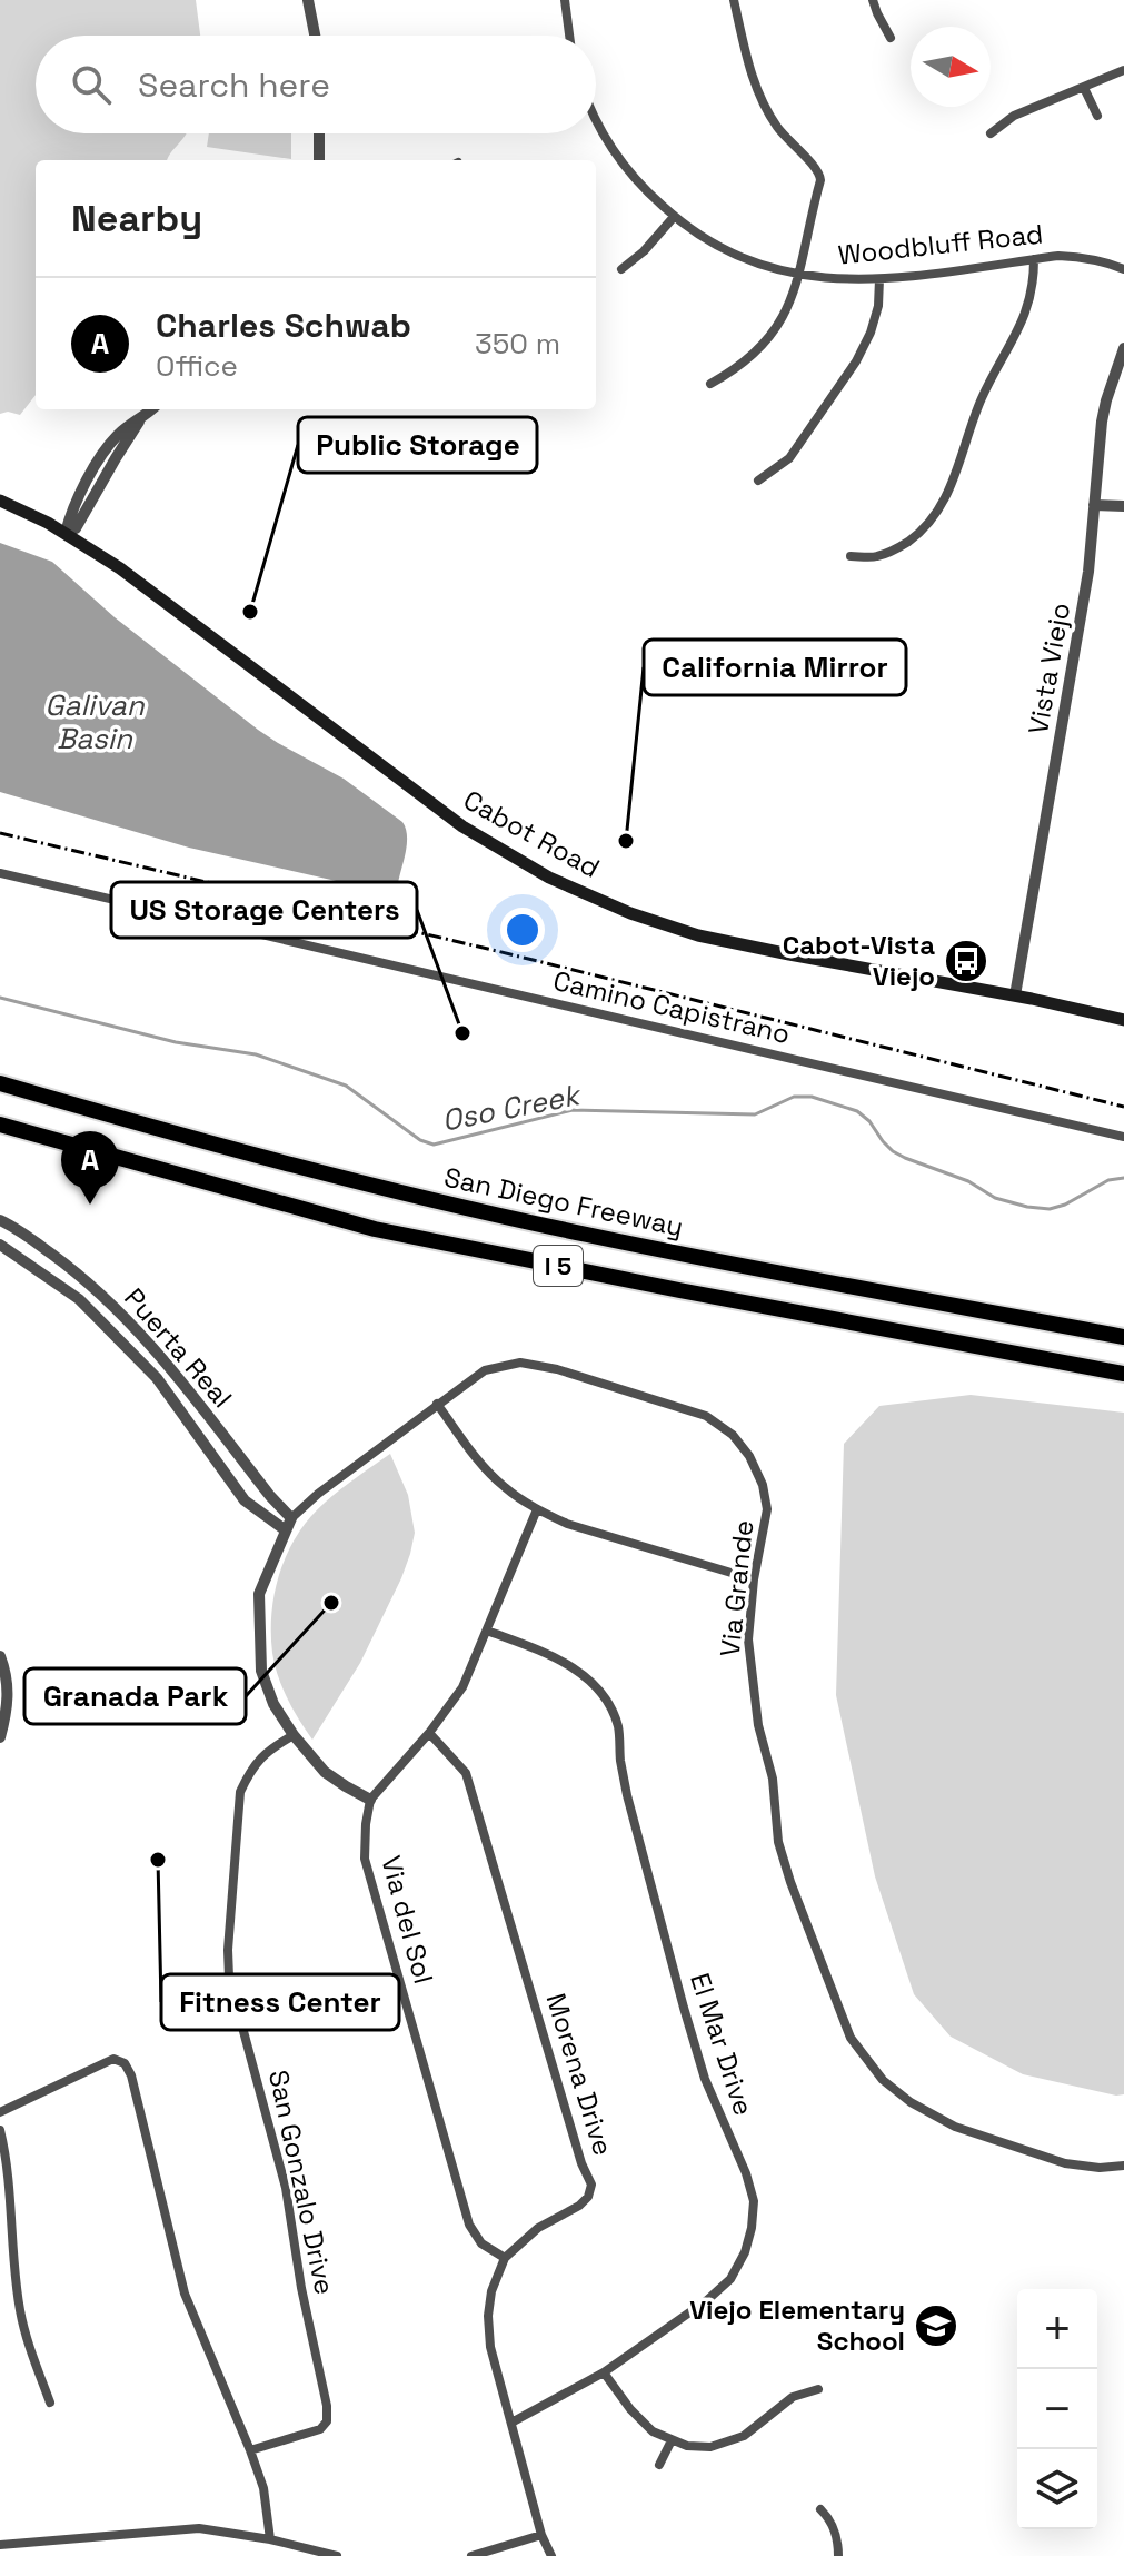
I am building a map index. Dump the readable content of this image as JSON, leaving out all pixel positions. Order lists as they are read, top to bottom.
{
  "streets": {
    "highway": ["San Diego Freeway", "I 5"],
    "main road": ["Cabot Road"],
    "street": [
      "Woodbluff Road",
      "Vista Viejo",
      "Camino Capistrano",
      "Puerta Real",
      "Via Grande",
      "Via del Sol",
      "El Mar Drive",
      "Morena Drive",
      "San Gonzalo Drive"
    ]
  },
  "crossings": [
    ["Vista Viejo", "Cabot Road"],
    ["Puerta Real", "Via Grande"],
    ["Via del Sol", "Morena Drive"],
    ["El Mar Drive", "Morena Drive"]
  ],
  "water": ["Galivan Basin", "Oso Creek"],
  "places": {
    "other": [
      "Public Storage",
      "California Mirror",
      "US Storage Centers",
      "Granada Park",
      "Fitness Center"
    ],
    "bus stop": ["Cabot-Vista Viejo"],
    "school or university": ["Viejo Elementary School"]
  },
  "north": "right",
  "page": {
    "search": "Search here",
    "heading": "Nearby",
    "list": [
      {
        "mark": "A",
        "name": "Charles Schwab",
        "note": "Office",
        "value": "350 m"
      }
    ],
    "pins": "A",
    "map_buttons": ["+", "−"]
  }
}
